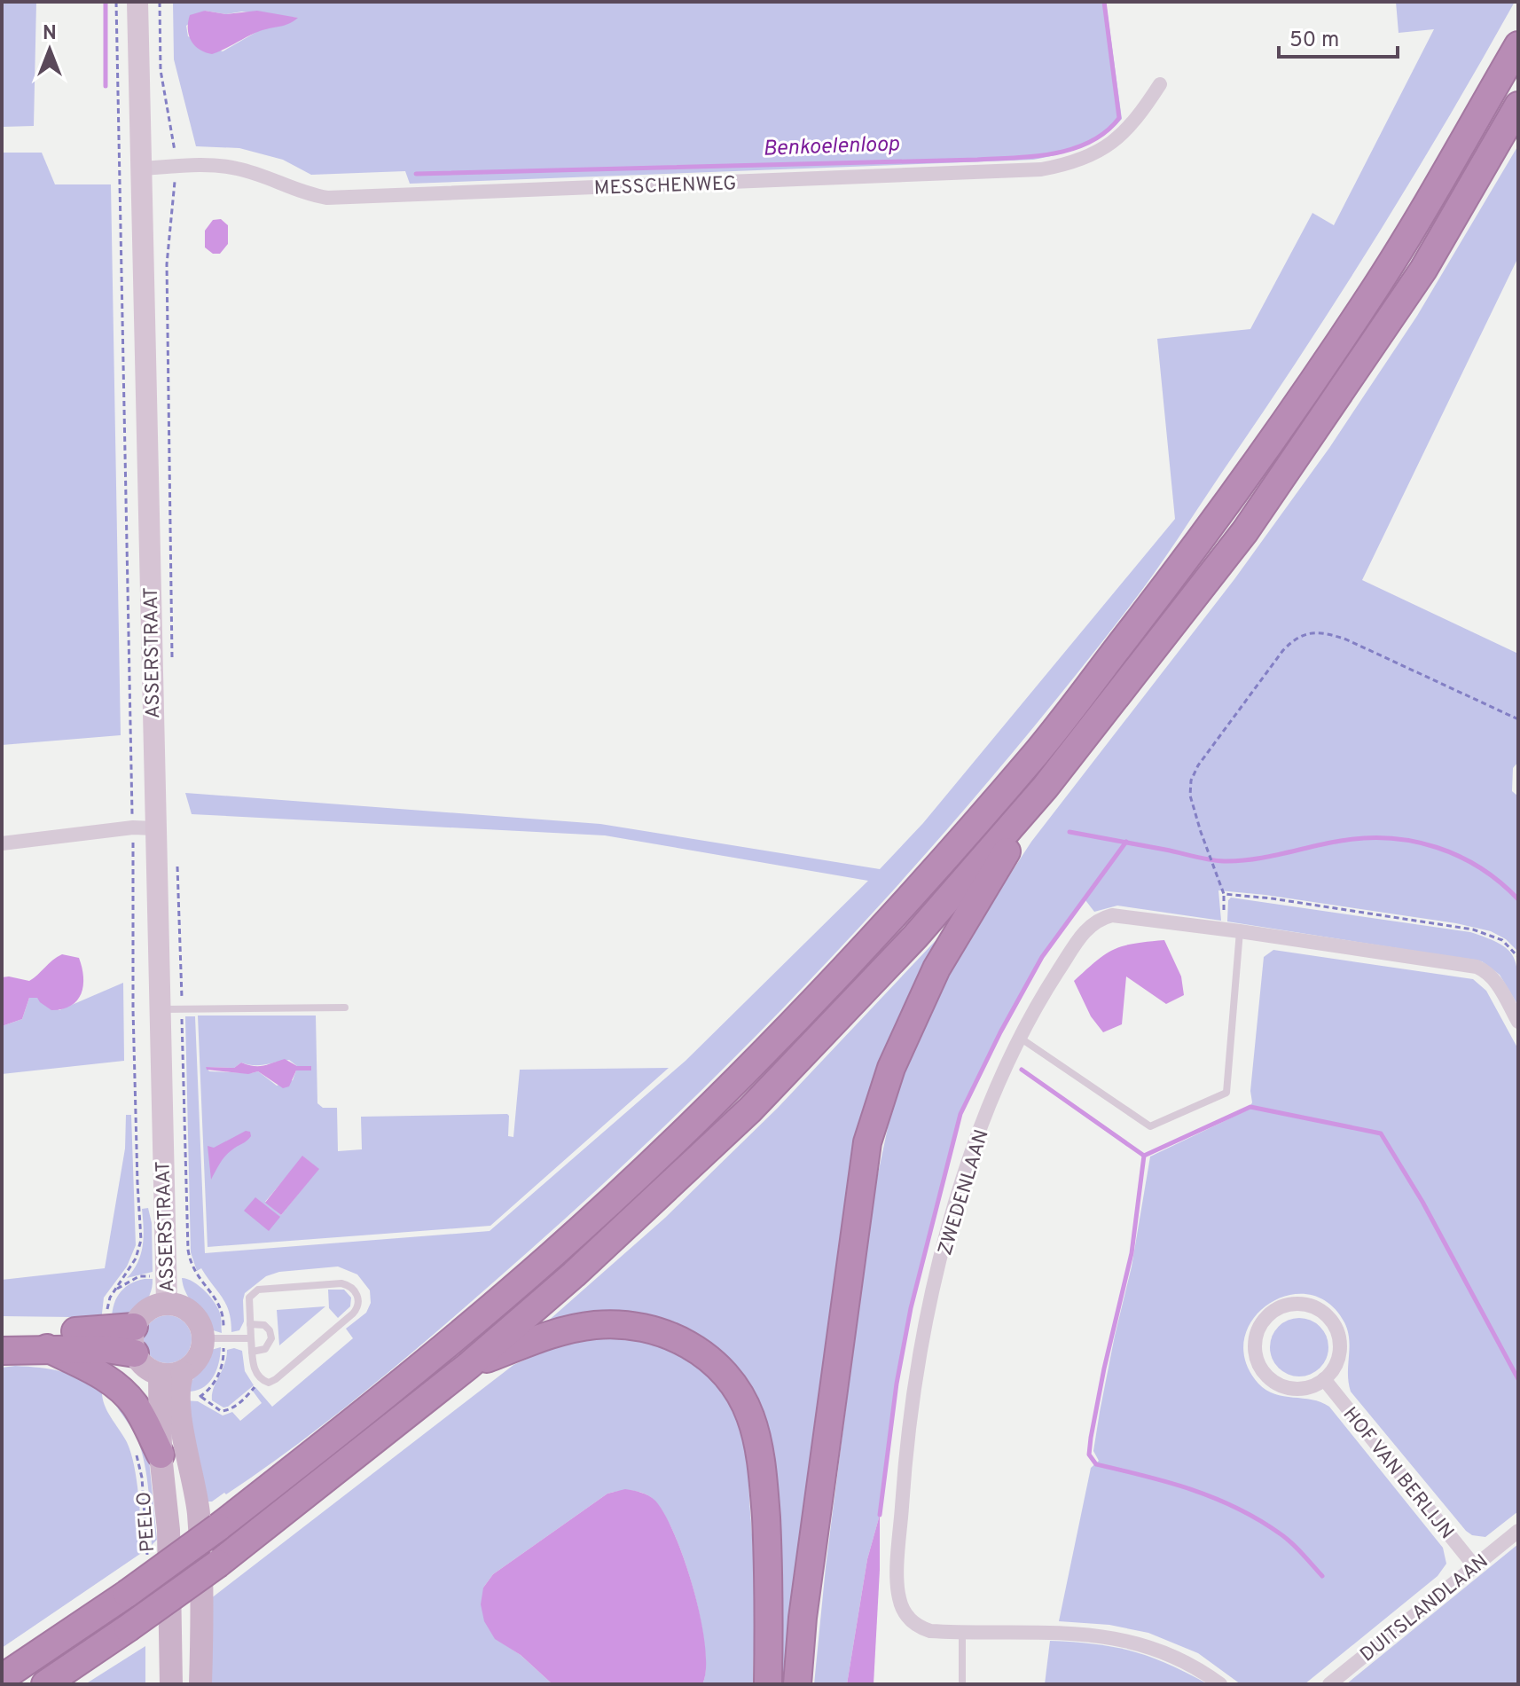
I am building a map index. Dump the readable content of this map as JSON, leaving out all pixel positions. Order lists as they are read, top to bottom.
{
  "streets": {
    "main road": ["ASSERSTRAAT", "PEELO"],
    "street": [
      "MESSCHENWEG",
      "ZWEDENLAAN",
      "HOF VAN BERLIJN",
      "DUITSLANDLAAN"
    ]
  },
  "crossings": [
    ["MESSCHENWEG", "ASSERSTRAAT"],
    ["ASSERSTRAAT", "PEELO"],
    ["HOF VAN BERLIJN", "DUITSLANDLAAN"]
  ],
  "water": ["Benkoelenloop"],
  "scale_bar": "50 m",
  "north": "top"
}
